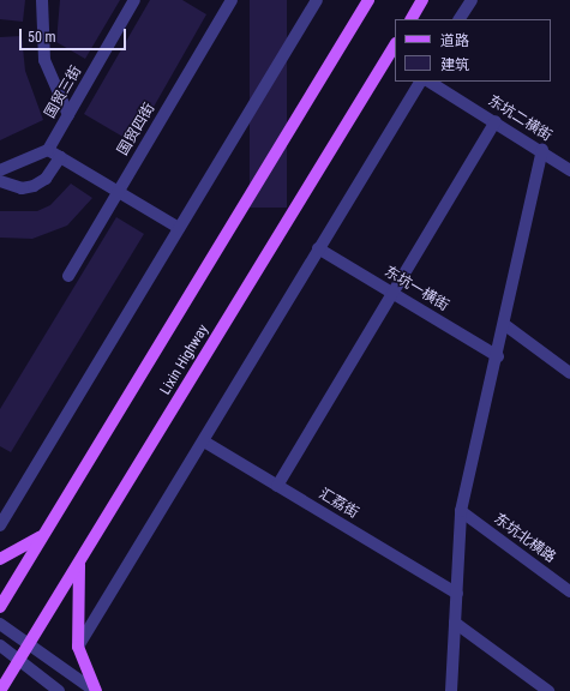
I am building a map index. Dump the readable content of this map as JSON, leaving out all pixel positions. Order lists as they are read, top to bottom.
{
  "streets": {
    "main road": ["Lixin Highway"],
    "street": [
      "国贸三街",
      "东坑二横街",
      "国贸四街",
      "东坑一横街",
      "汇荔街",
      "东坑北横路"
    ]
  },
  "legend": ["道路", "建筑"],
  "scale_bar": "50 m"
}
